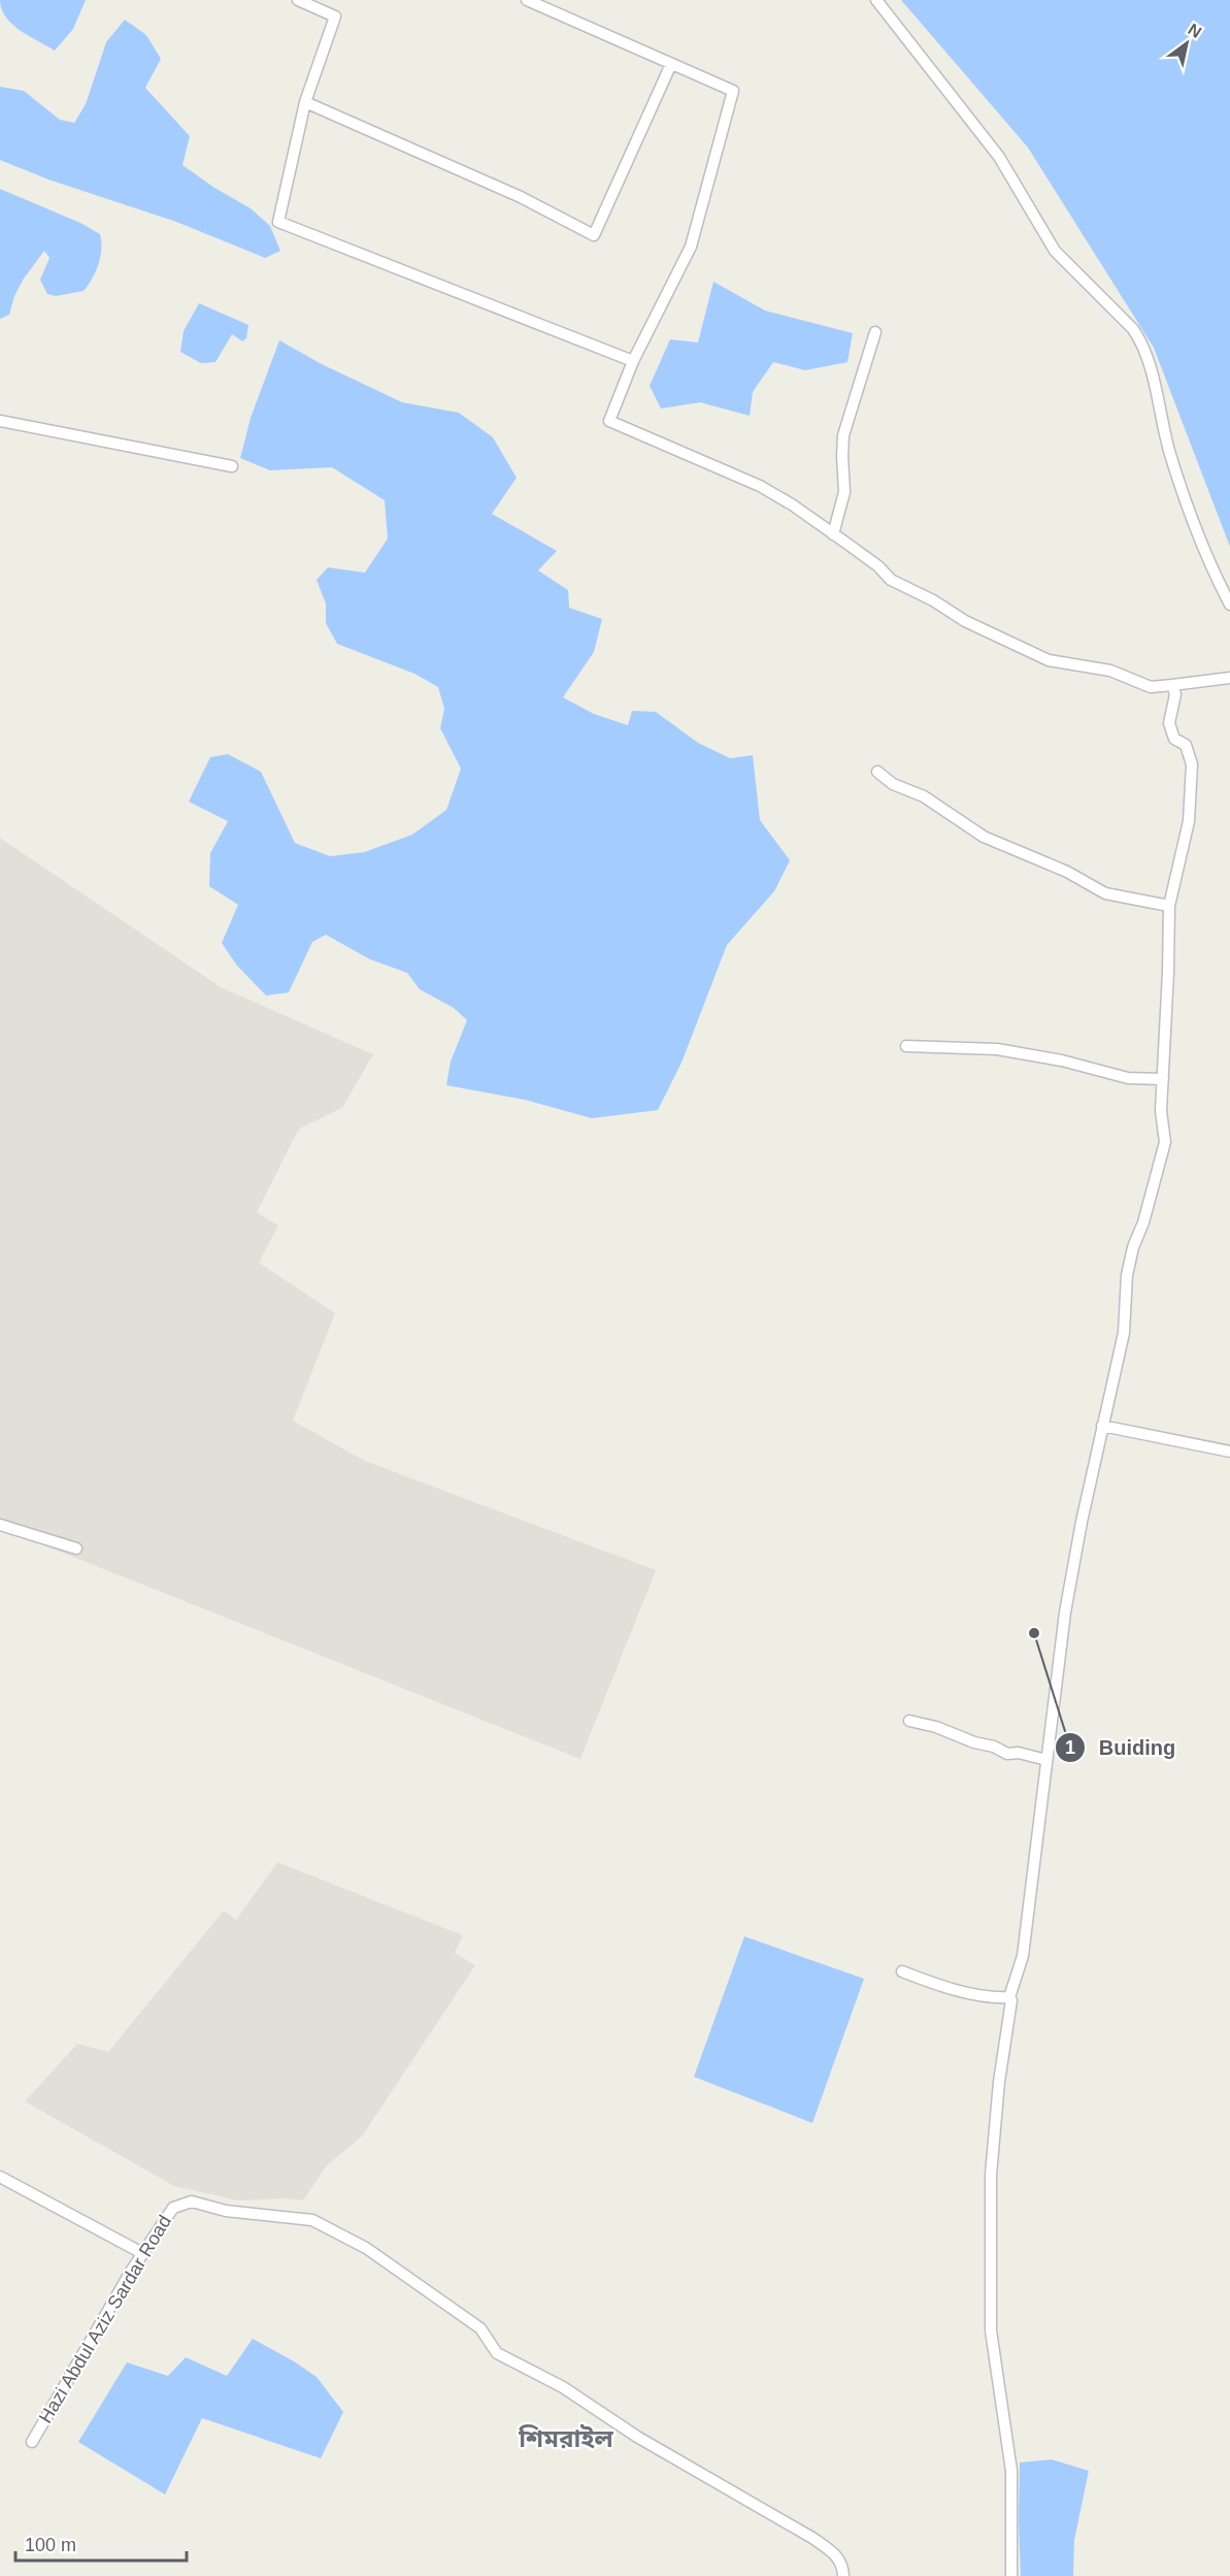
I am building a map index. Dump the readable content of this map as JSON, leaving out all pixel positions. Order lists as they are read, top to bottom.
{
  "streets": {
    "street": ["Hazi Abdul Aziz Sardar Road"]
  },
  "districts": ["শিমরাইল"],
  "places": ["Buiding"],
  "scale_bar": "100 m",
  "north": "top right"
}
